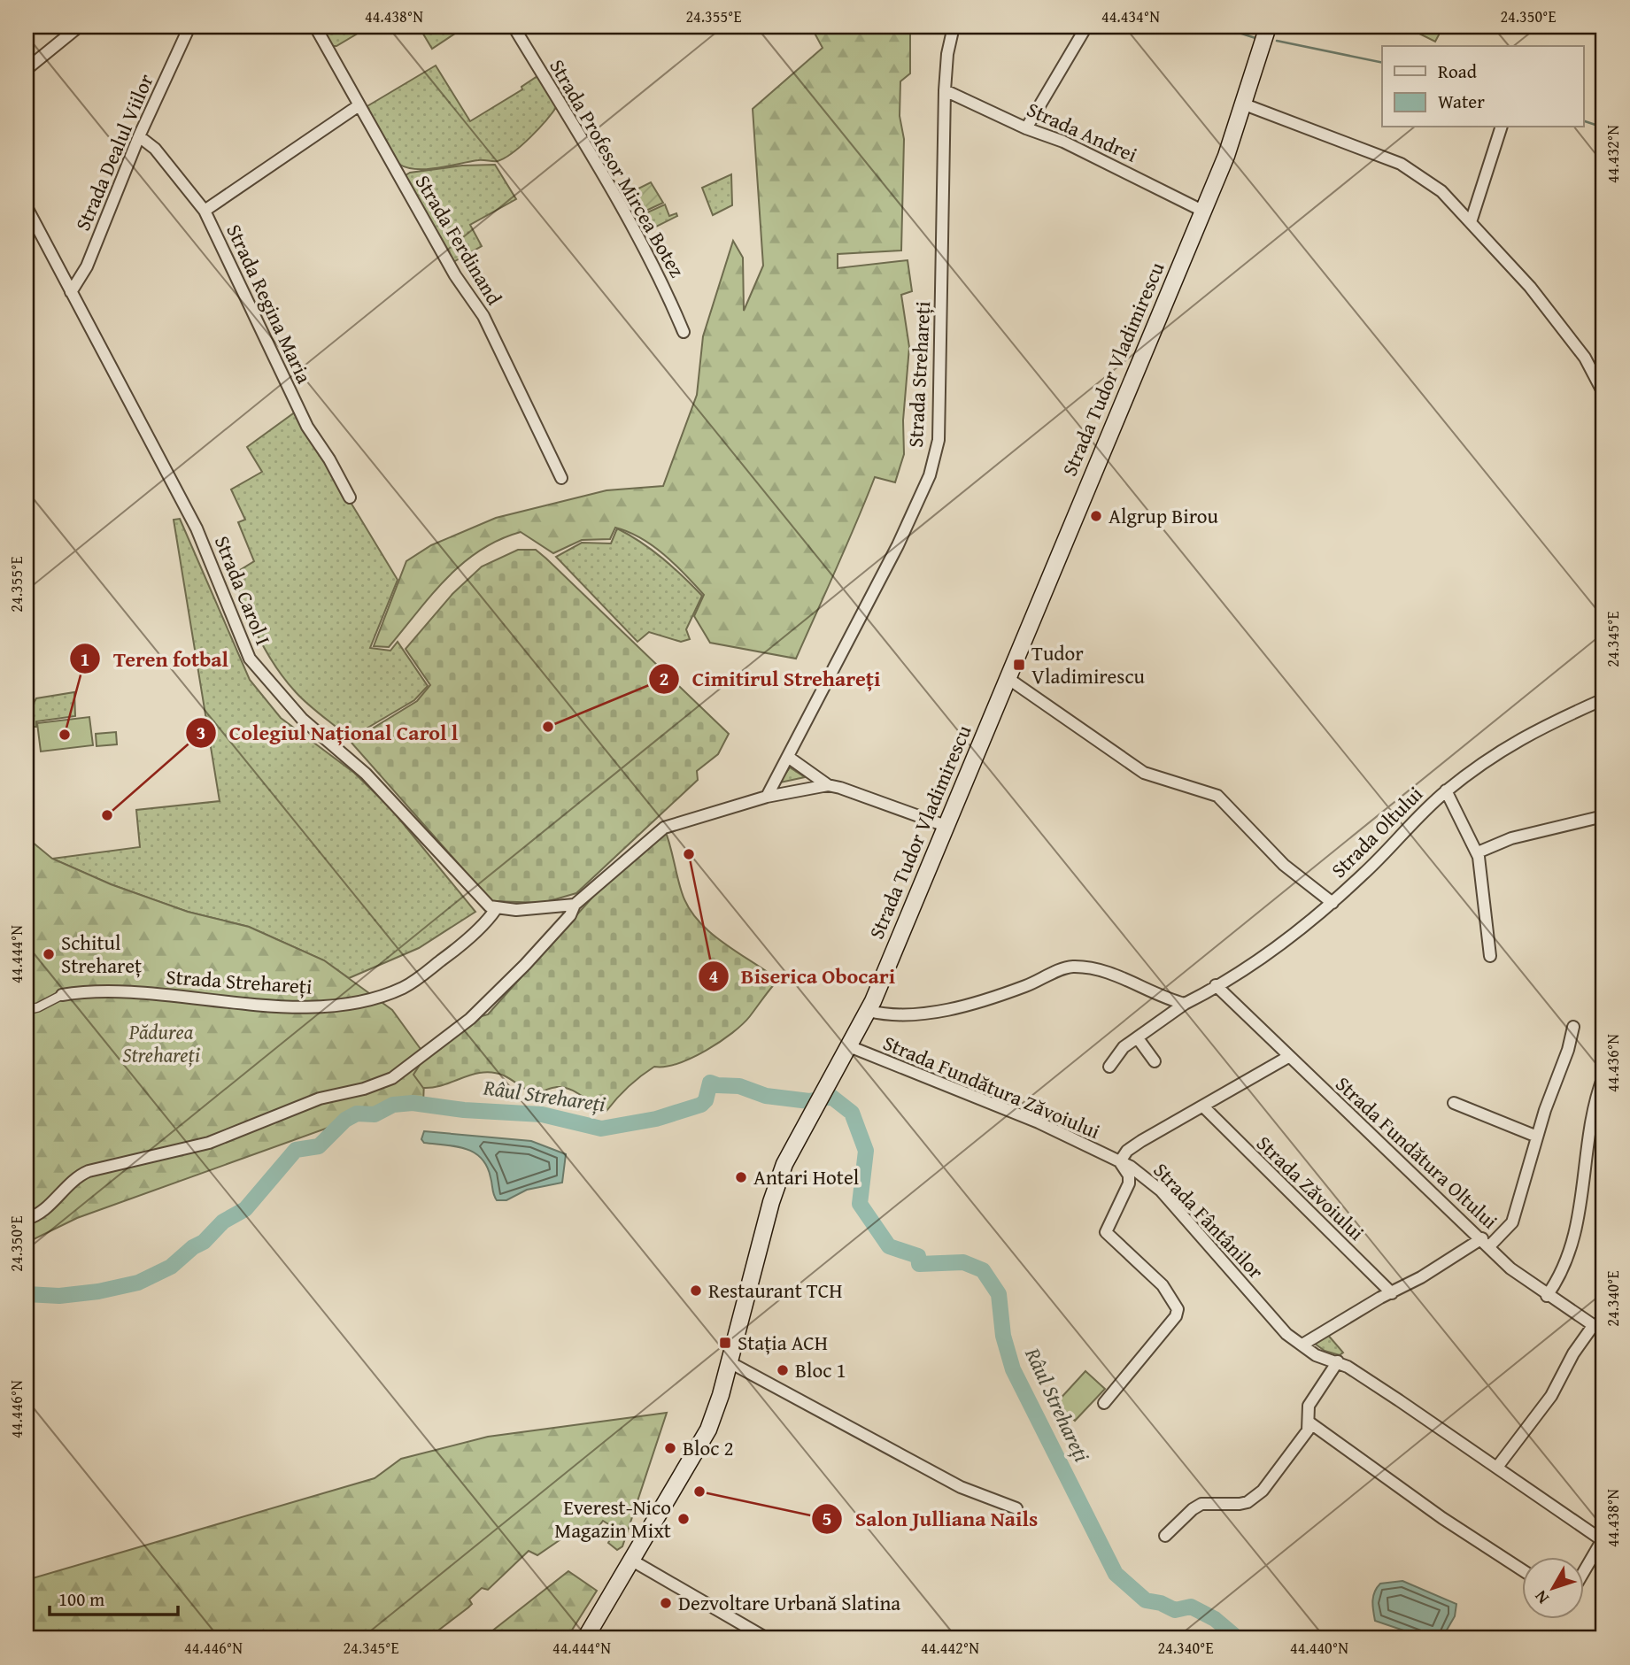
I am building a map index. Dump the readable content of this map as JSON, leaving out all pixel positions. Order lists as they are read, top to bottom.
{
  "streets": {
    "main road": ["Strada Tudor Vladimirescu"],
    "street": [
      "Strada Andrei",
      "Strada Dealul Viilor",
      "Strada Profesor Mircea Botez",
      "Strada Ferdinand",
      "Strada Regina Maria",
      "Strada Strehareți",
      "Strada Carol I",
      "Strada Oltului",
      "Strada Fundătura Zăvoiului",
      "Strada Fundătura Oltului",
      "Strada Zăvoiului",
      "Strada Fântânilor"
    ]
  },
  "crossings": [
    ["Strada Andrei", "Strada Tudor Vladimirescu"],
    ["Strada Andrei", "Strada Strehareți"],
    ["Strada Dealul Viilor", "Strada Regina Maria"],
    ["Strada Dealul Viilor", "Strada Carol I"],
    ["Strada Tudor Vladimirescu", "Strada Fundătura Zăvoiului"],
    ["Strada Strehareți", "Strada Carol I"],
    ["Strada Oltului", "Strada Fundătura Oltului"],
    ["Strada Fundătura Zăvoiului", "Strada Fântânilor"],
    ["Strada Fundătura Oltului", "Strada Fântânilor"],
    ["Strada Zăvoiului", "Strada Fântânilor"]
  ],
  "water": ["Râul Strehareți"],
  "parks": ["Pădurea Strehareți"],
  "places": {
    "other": [
      "Algrup Birou",
      "Cimitirul Strehareți",
      "Teren fotbal",
      "Colegiul Național Carol l",
      "Biserica Obocari",
      "Schitul Strehareț",
      "Antari Hotel",
      "Restaurant TCH",
      "Bloc 1",
      "Bloc 2",
      "Salon Julliana Nails",
      "Everest-Nico Magazin Mixt",
      "Dezvoltare Urbană Slatina"
    ],
    "transit": ["Tudor Vladimirescu", "Stația ACH"]
  },
  "legend": ["Road", "Water"],
  "scale_bar": "100 m",
  "north": "bottom left",
  "coordinates": [
    "44.438°N",
    "24.355°E",
    "44.434°N",
    "24.350°E",
    "44.432°N",
    "24.345°E",
    "44.444°N",
    "44.436°N",
    "24.340°E",
    "44.446°N",
    "44.442°N",
    "44.440°N"
  ]
}
